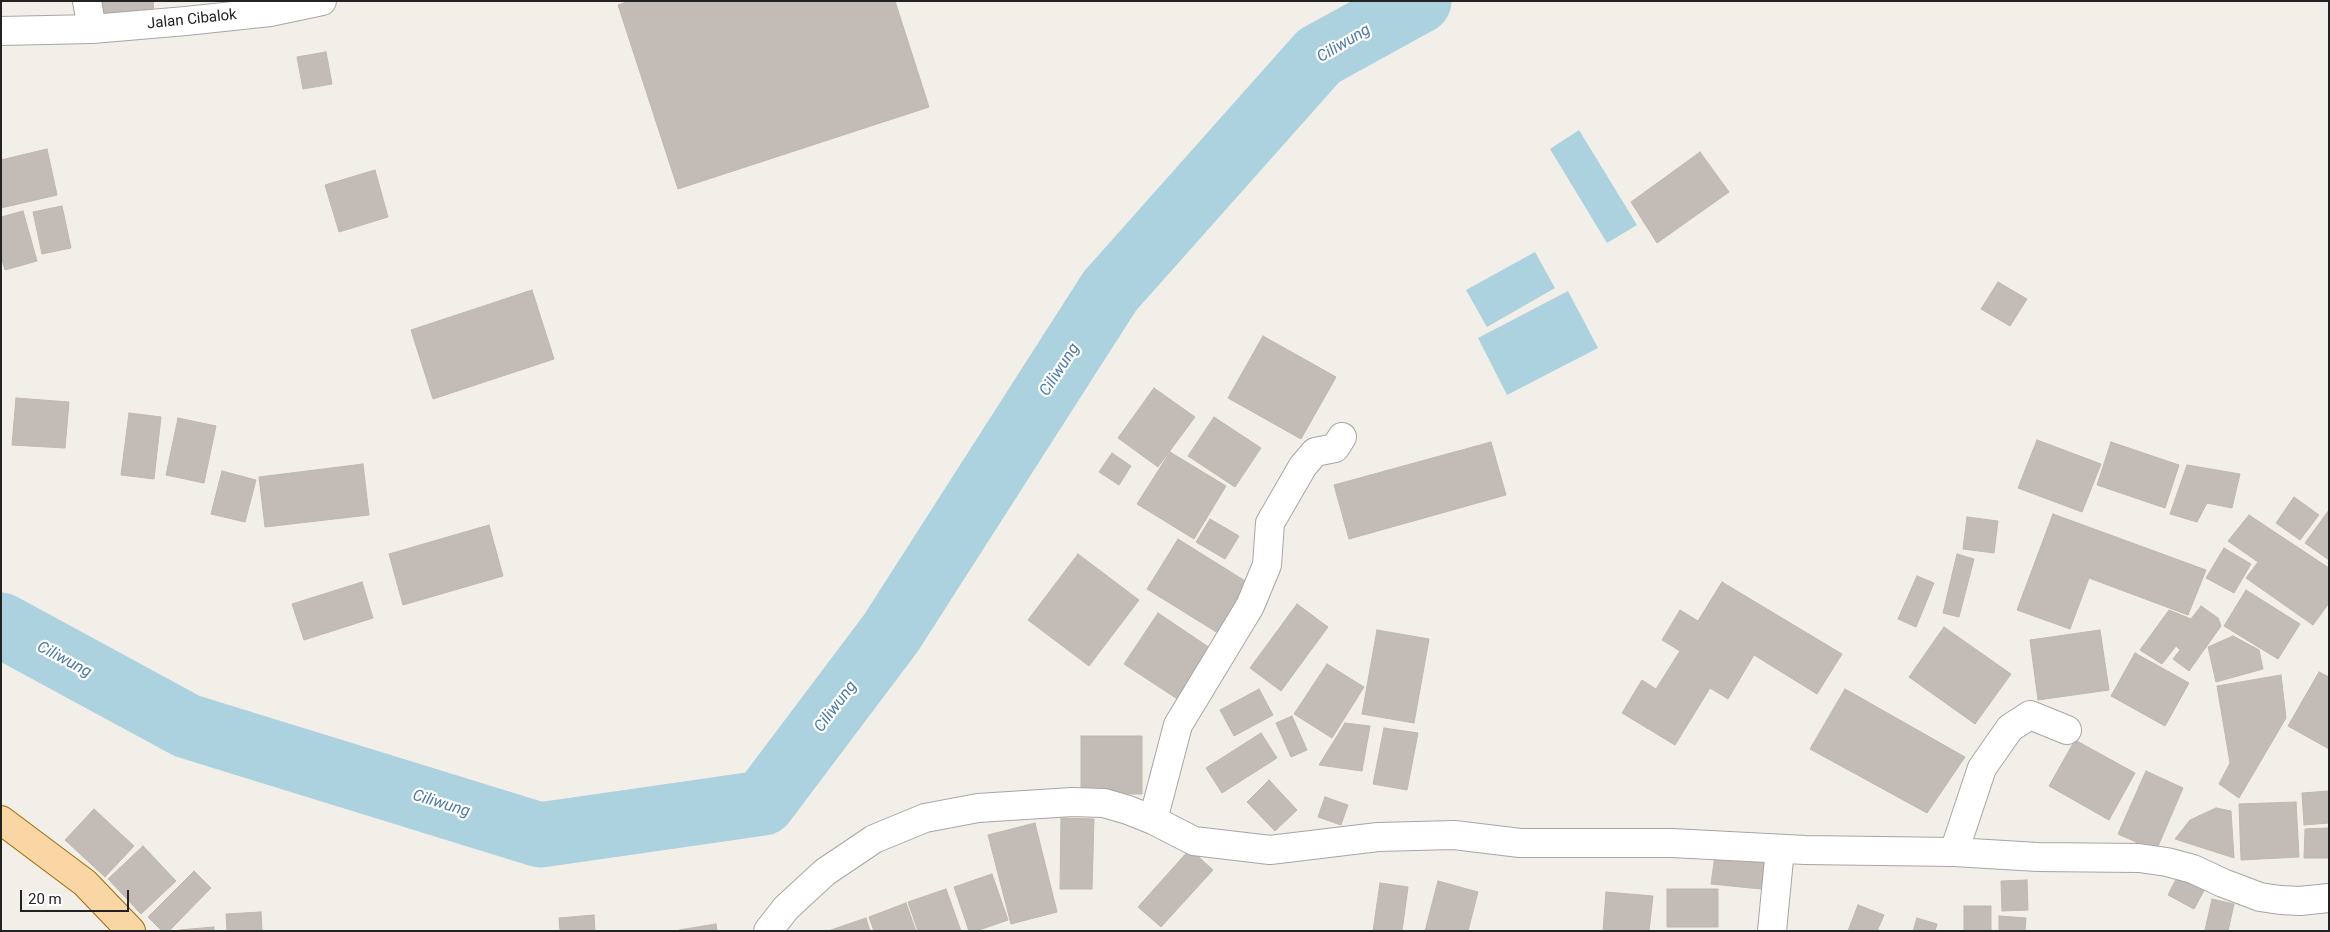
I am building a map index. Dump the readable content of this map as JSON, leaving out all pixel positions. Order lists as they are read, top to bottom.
{
  "streets": {
    "street": ["Jalan Cibalok"]
  },
  "water": ["Ciliwung"],
  "scale_bar": "20 m"
}
